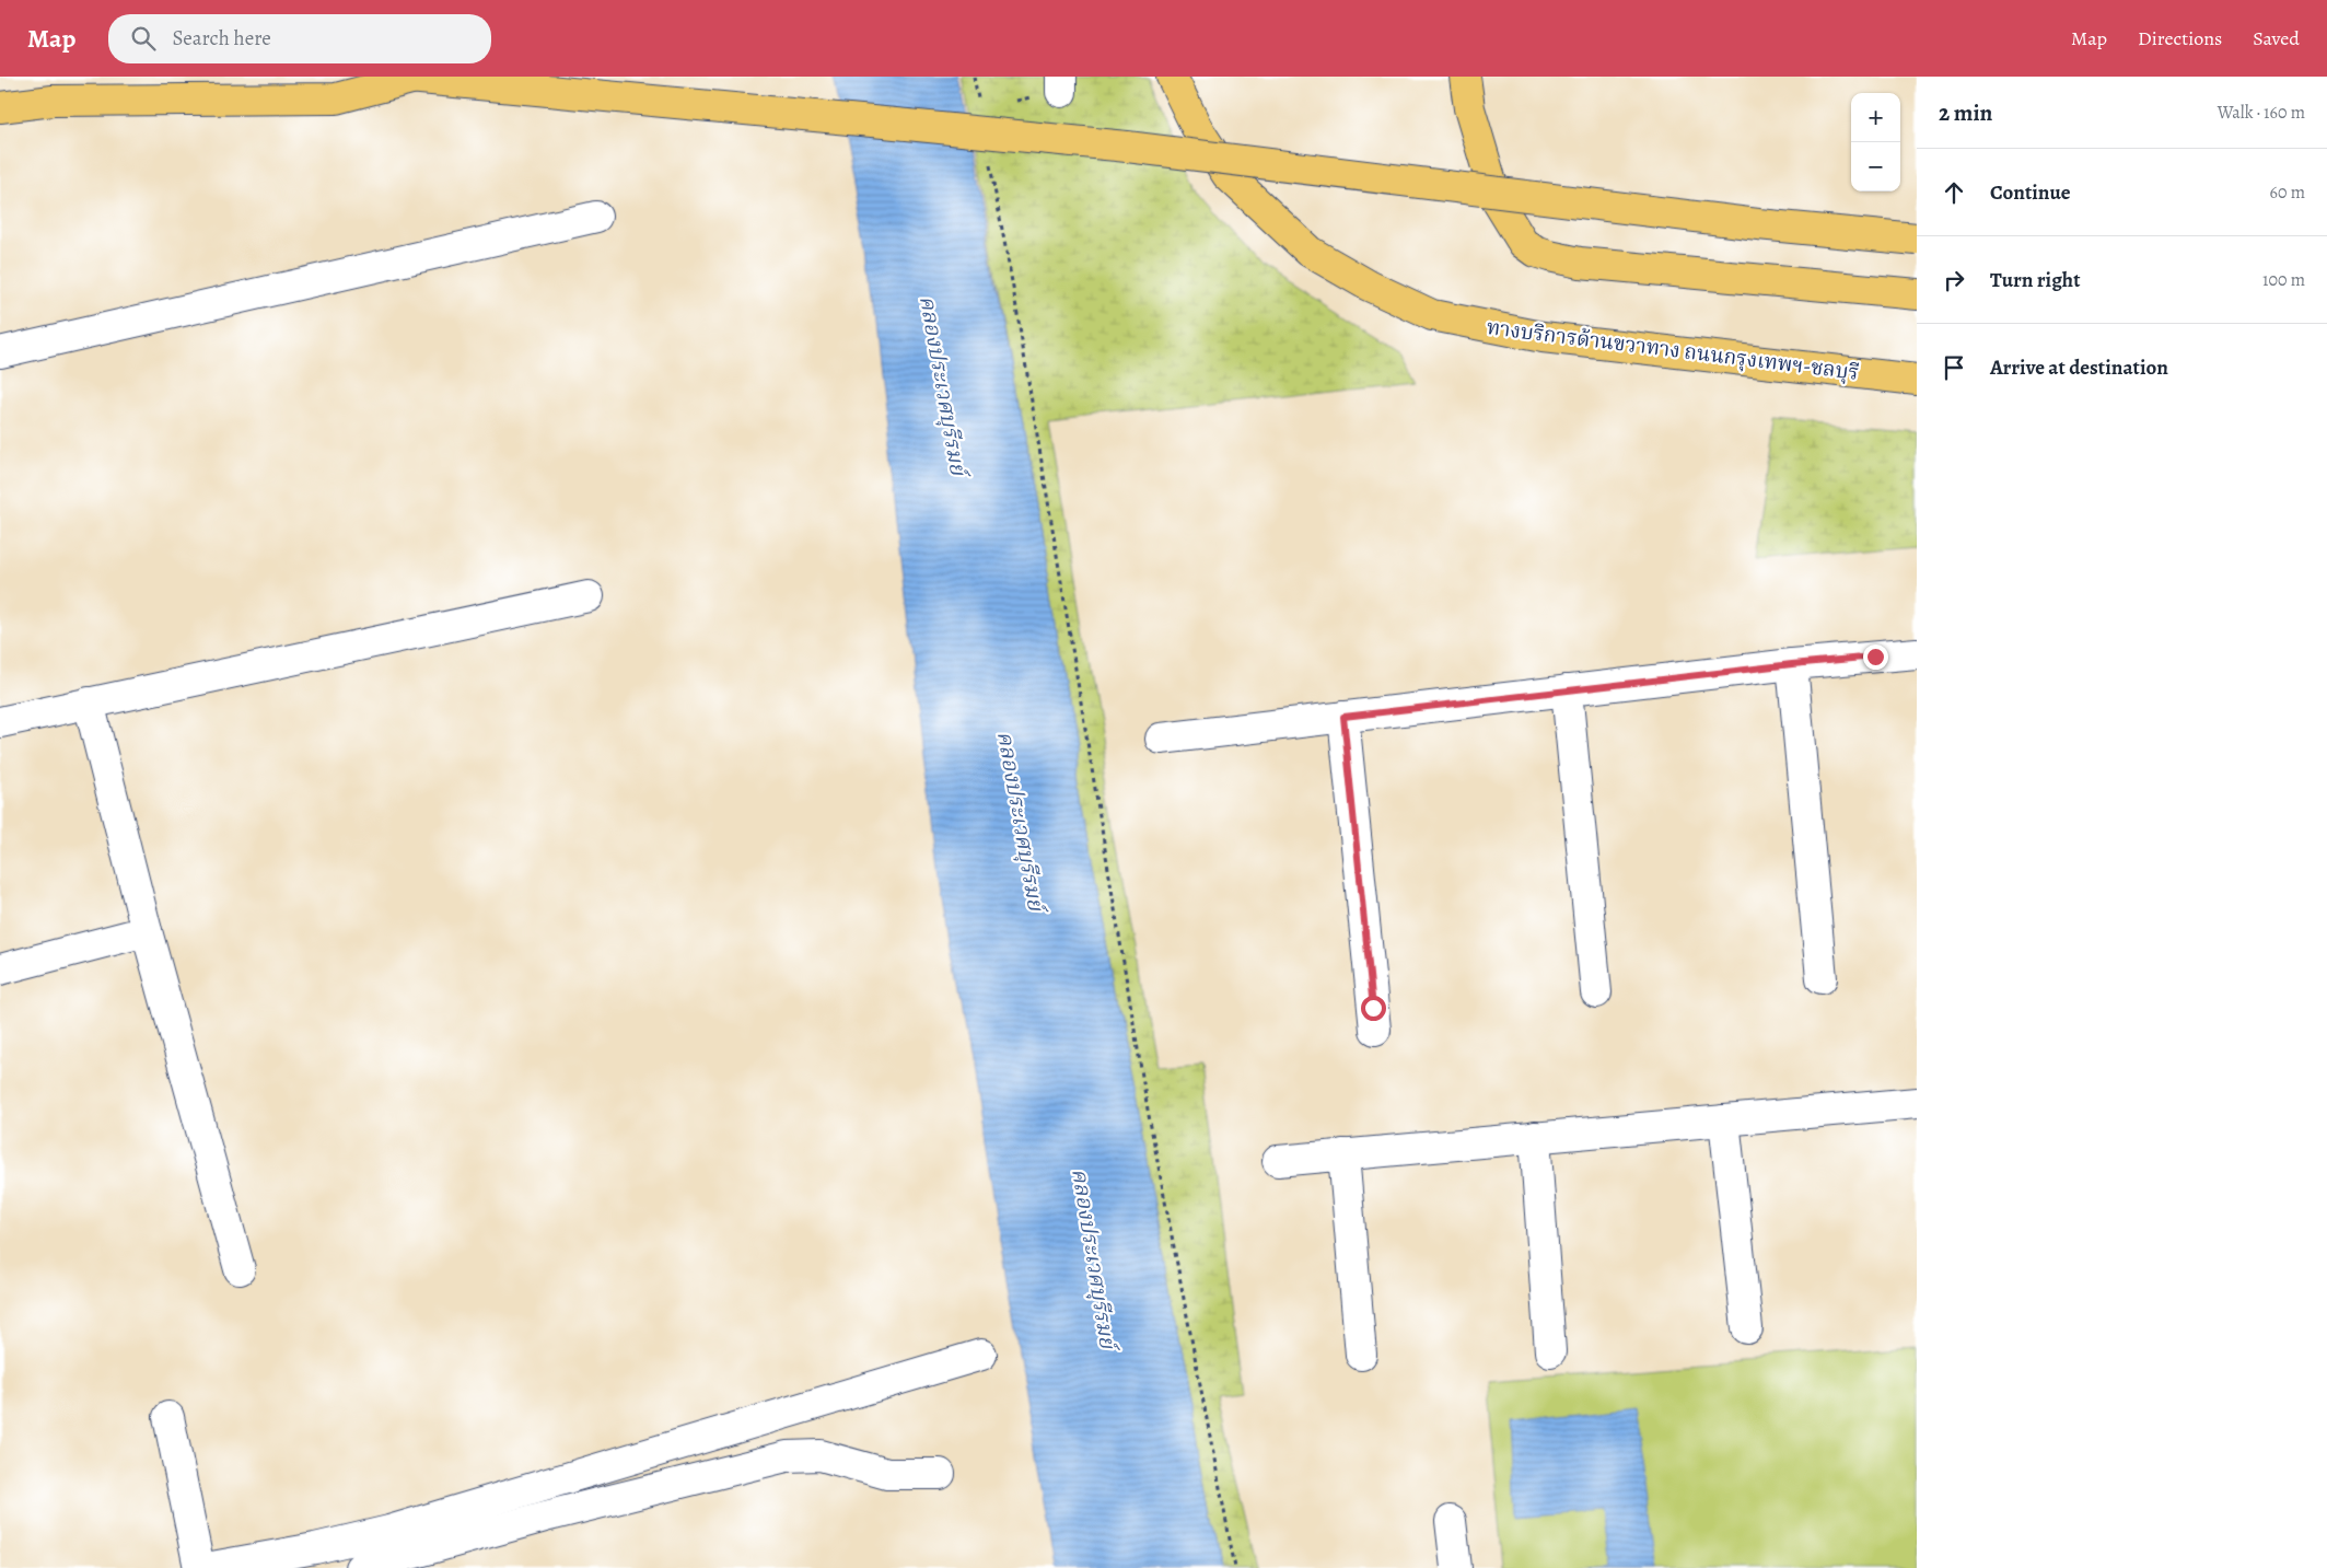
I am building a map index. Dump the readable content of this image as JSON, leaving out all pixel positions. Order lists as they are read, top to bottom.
{
  "streets": {
    "main road": ["ทางบริการด้านขวาทาง ถนนกรุงเทพฯ-ชลบุรี"]
  },
  "water": ["คลองประเวศบุรีรมย์"],
  "page": {
    "header": "Map",
    "search": "Search here",
    "nav": ["Map", "Directions", "Saved"],
    "heading": ["2 min", "Walk · 160 m"],
    "map_buttons": ["+", "−"],
    "list": [
      ["Continue", "60 m"],
      ["Turn right", "100 m"],
      "Arrive at destination"
    ]
  }
}
